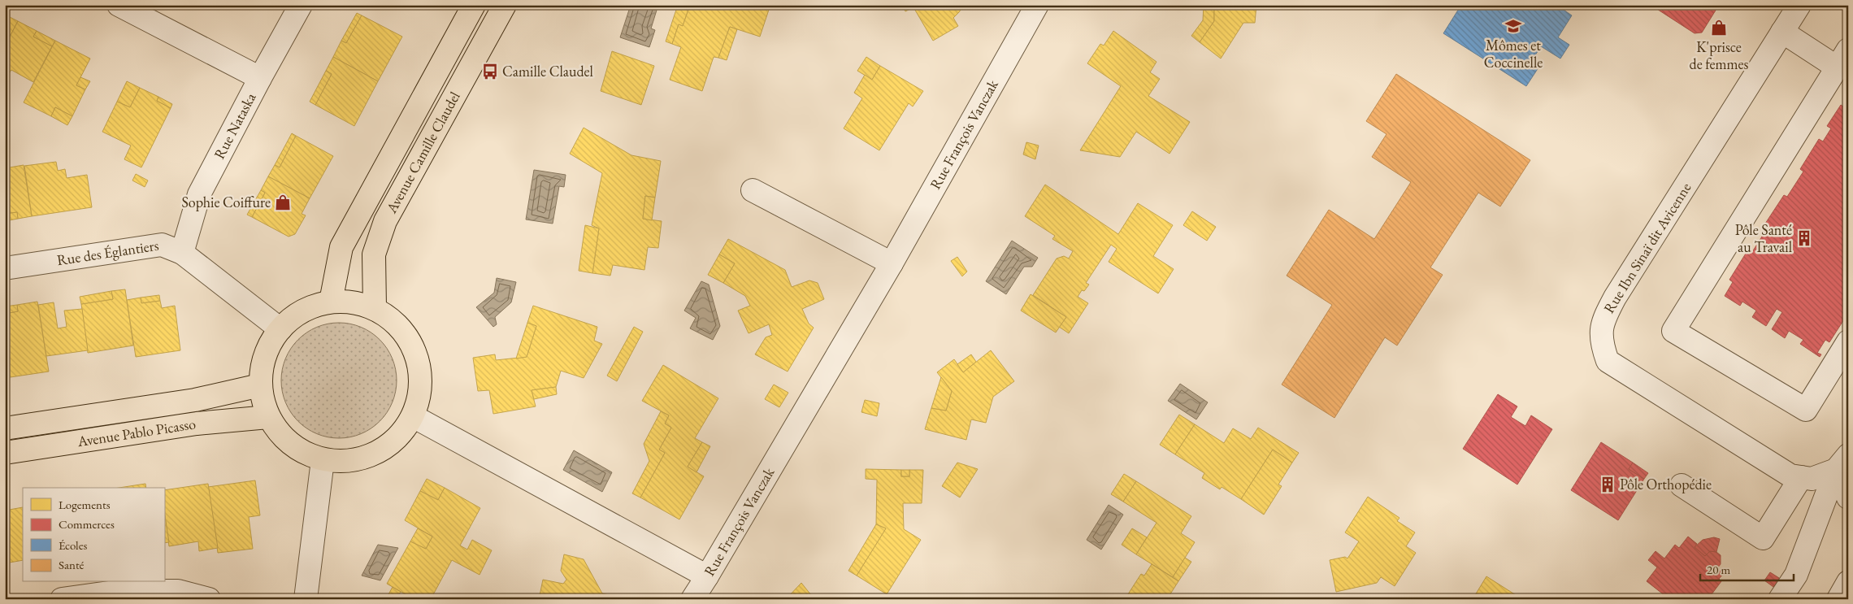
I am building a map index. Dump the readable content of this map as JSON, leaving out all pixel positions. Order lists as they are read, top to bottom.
{
  "streets": {
    "main road": ["Avenue Camille Claudel", "Avenue Pablo Picasso"],
    "street": [
      "Rue Nataska",
      "Rue François Vanczak",
      "Rue Ibn Sinaï dit Avicenne",
      "Rue des Églantiers"
    ]
  },
  "crossings": [
    ["Rue Nataska", "Rue des Églantiers"]
  ],
  "places": {
    "school or university": ["Mômes et Coccinelle"],
    "shop": ["K'prisce de femmes", "Sophie Coiffure"],
    "bus stop": ["Camille Claudel"],
    "building": ["Pôle Santé au Travail", "Pôle Orthopédie"]
  },
  "legend": [
    "Logements",
    "Commerces",
    "Écoles",
    "Santé"
  ],
  "scale_bar": "20 m"
}
